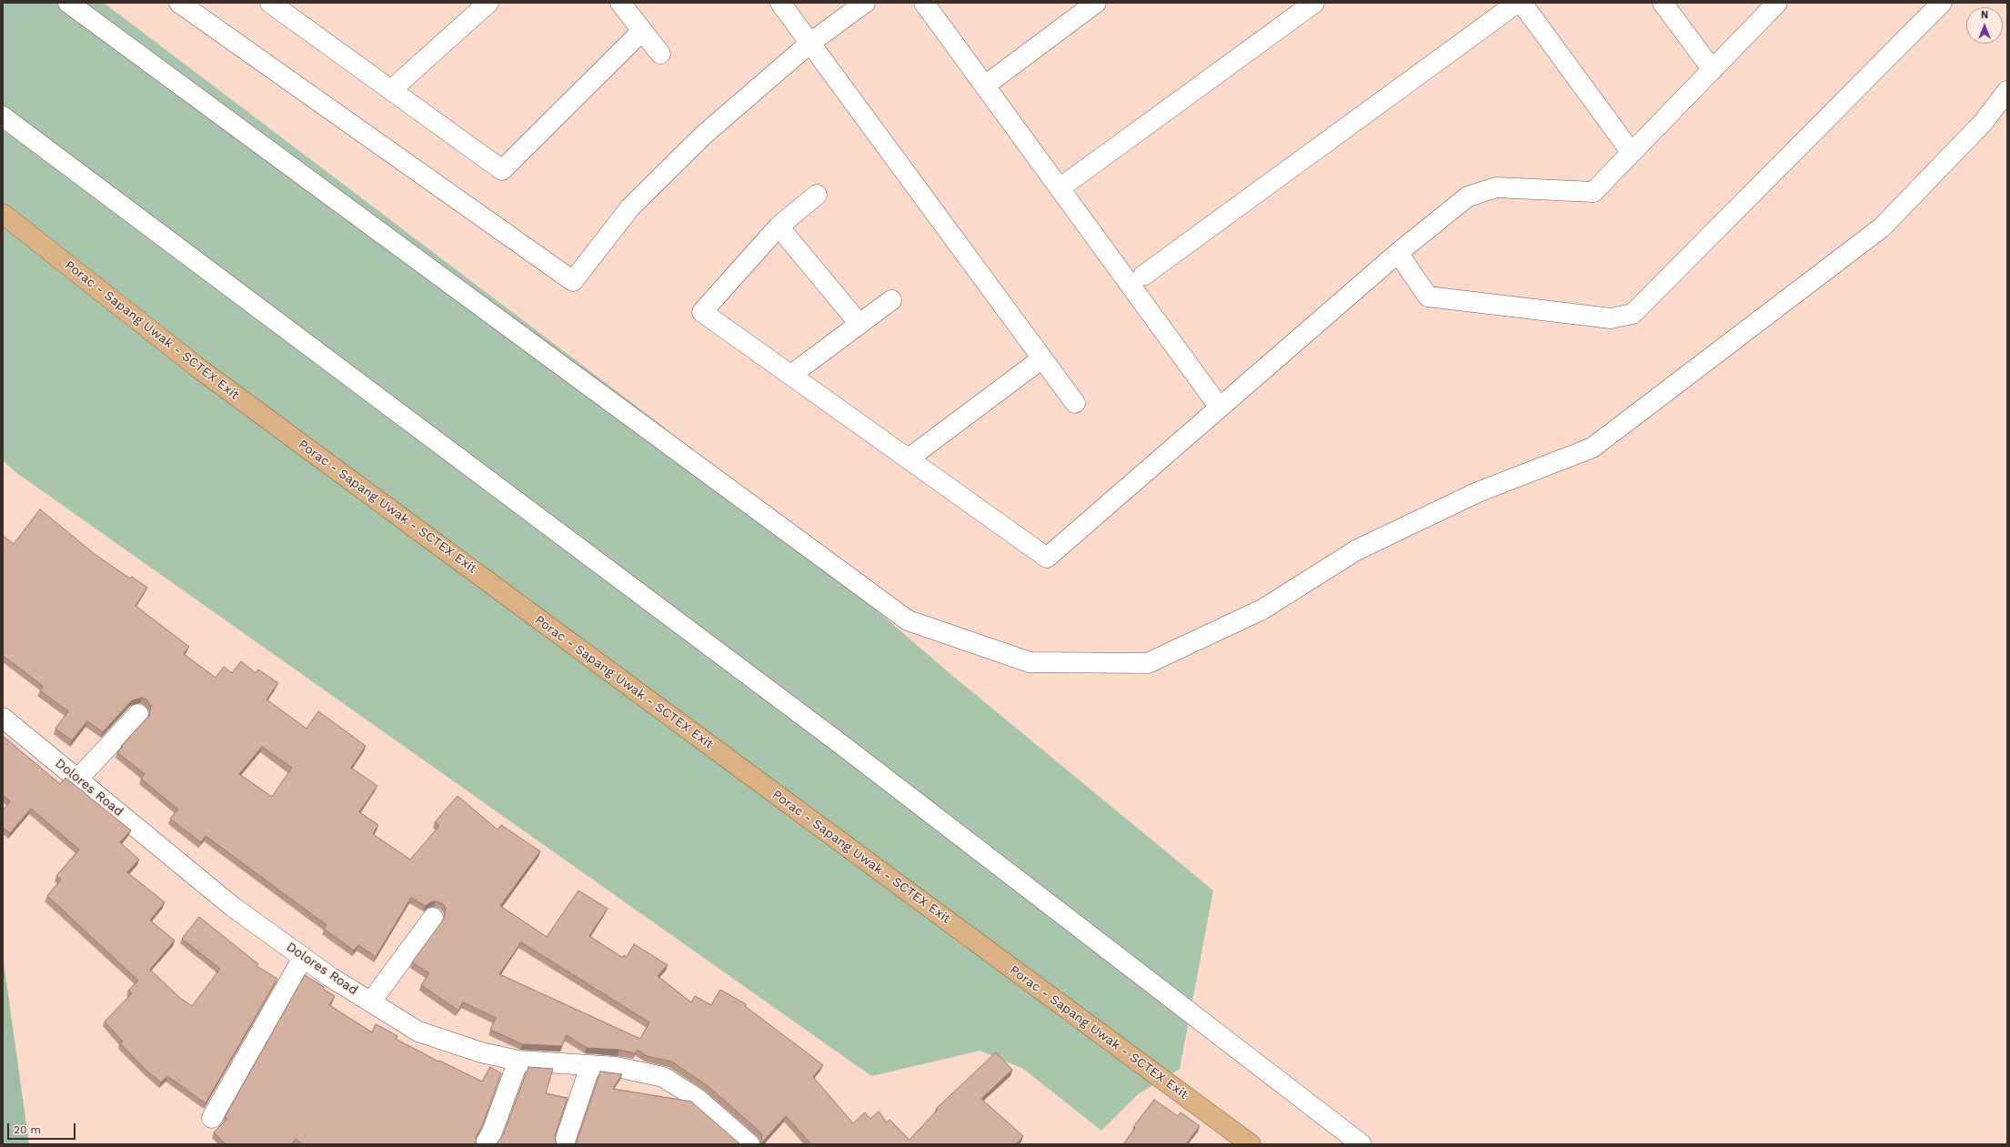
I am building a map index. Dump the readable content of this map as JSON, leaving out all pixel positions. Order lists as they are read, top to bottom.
{
  "streets": {
    "main road": ["Porac - Sapang Uwak - SCTEX Exit"],
    "street": ["Dolores Road"]
  },
  "scale_bar": "20 m",
  "north": "top"
}
